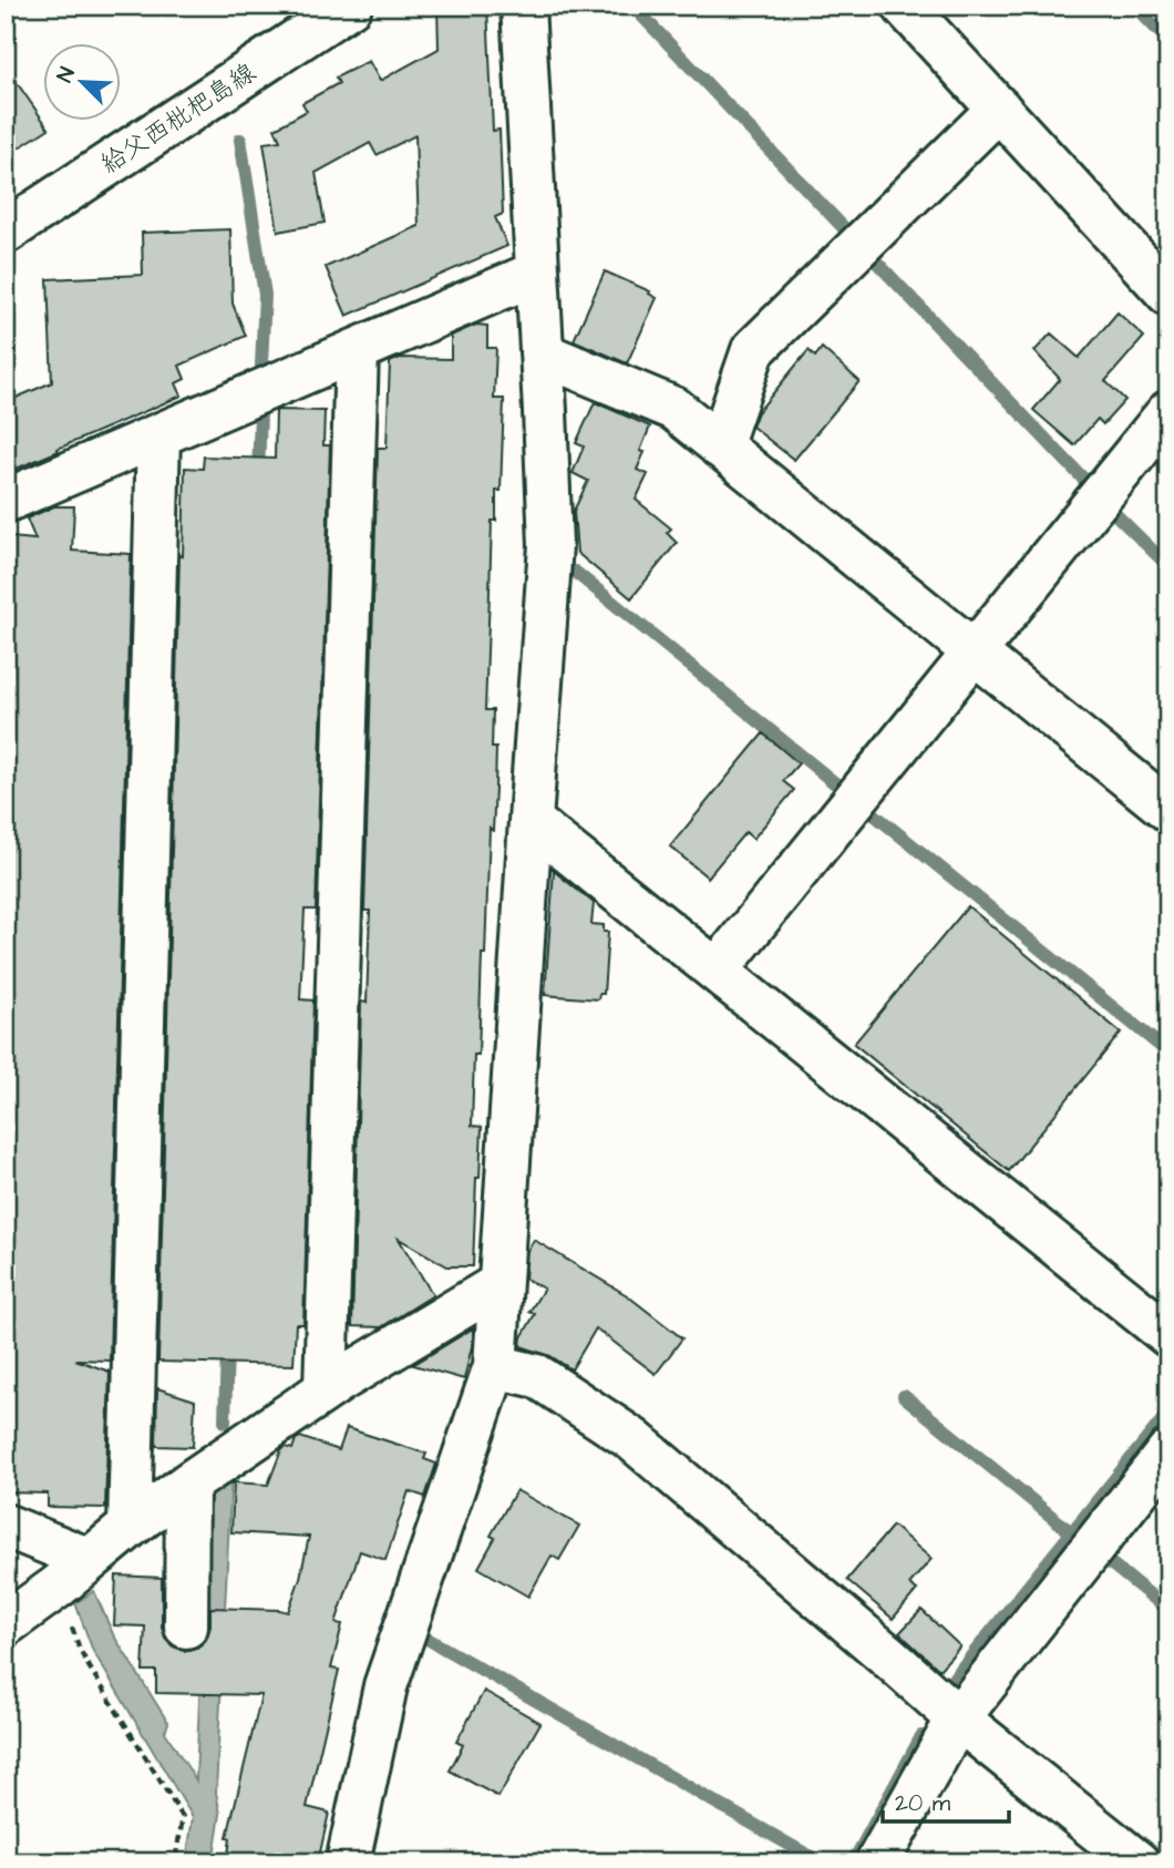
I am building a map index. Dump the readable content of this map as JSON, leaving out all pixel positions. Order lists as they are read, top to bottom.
{
  "streets": {
    "street": ["給父西枇杷島線"]
  },
  "scale_bar": "20 m",
  "north": "top left"
}
